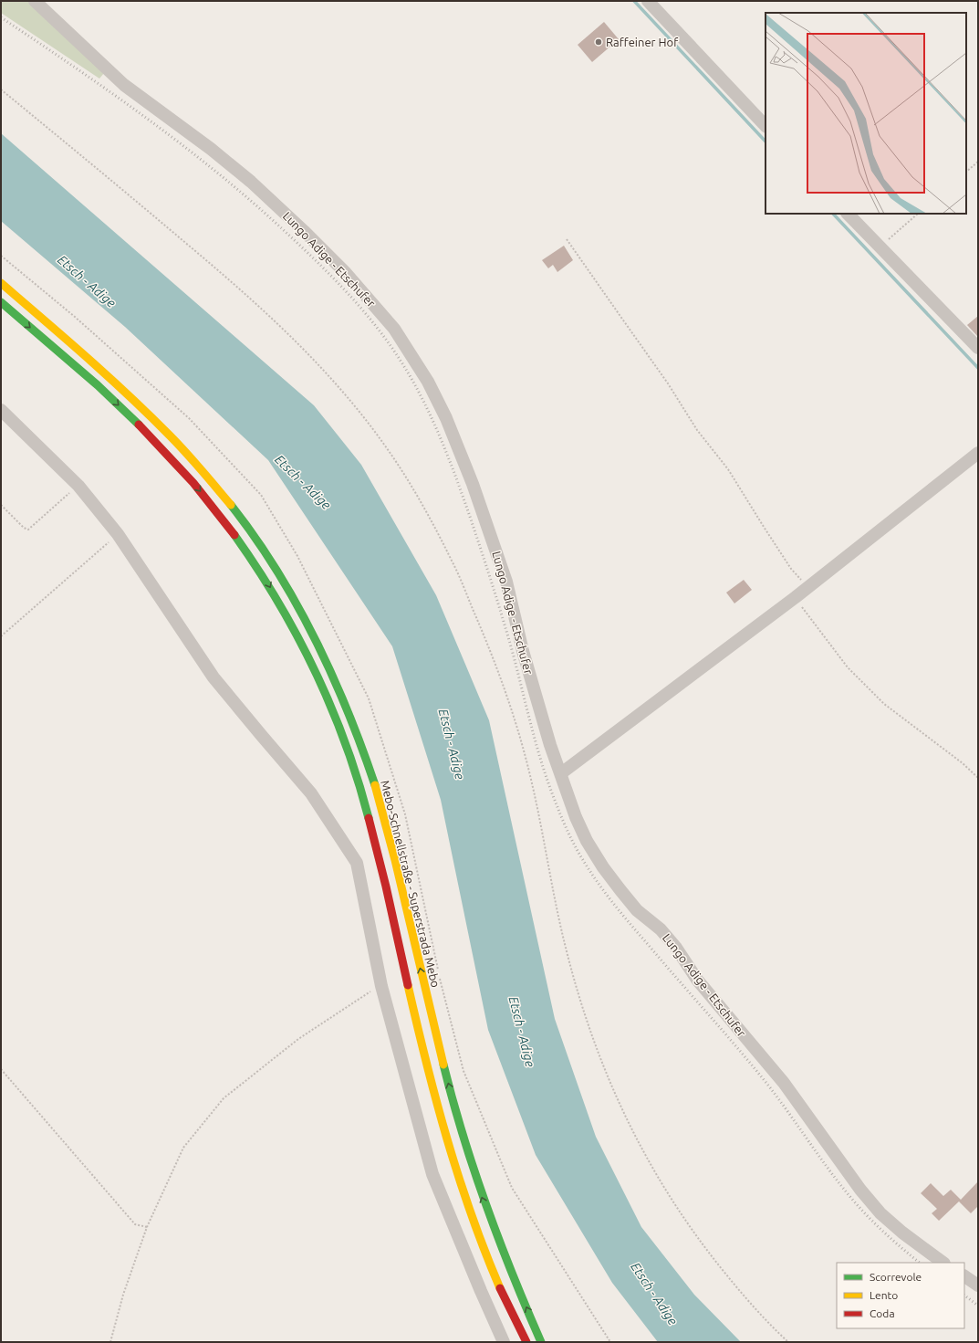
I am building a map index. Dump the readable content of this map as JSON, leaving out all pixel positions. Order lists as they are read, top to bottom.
{
  "streets": {
    "highway": ["Mebo-Schnellstraße - Superstrada Mebo"],
    "street": ["Lungo Adige - Etschufer"]
  },
  "water": ["Etsch - Adige"],
  "places": ["Raffeiner Hof"],
  "legend": ["Scorrevole", "Lento", "Coda"]
}
